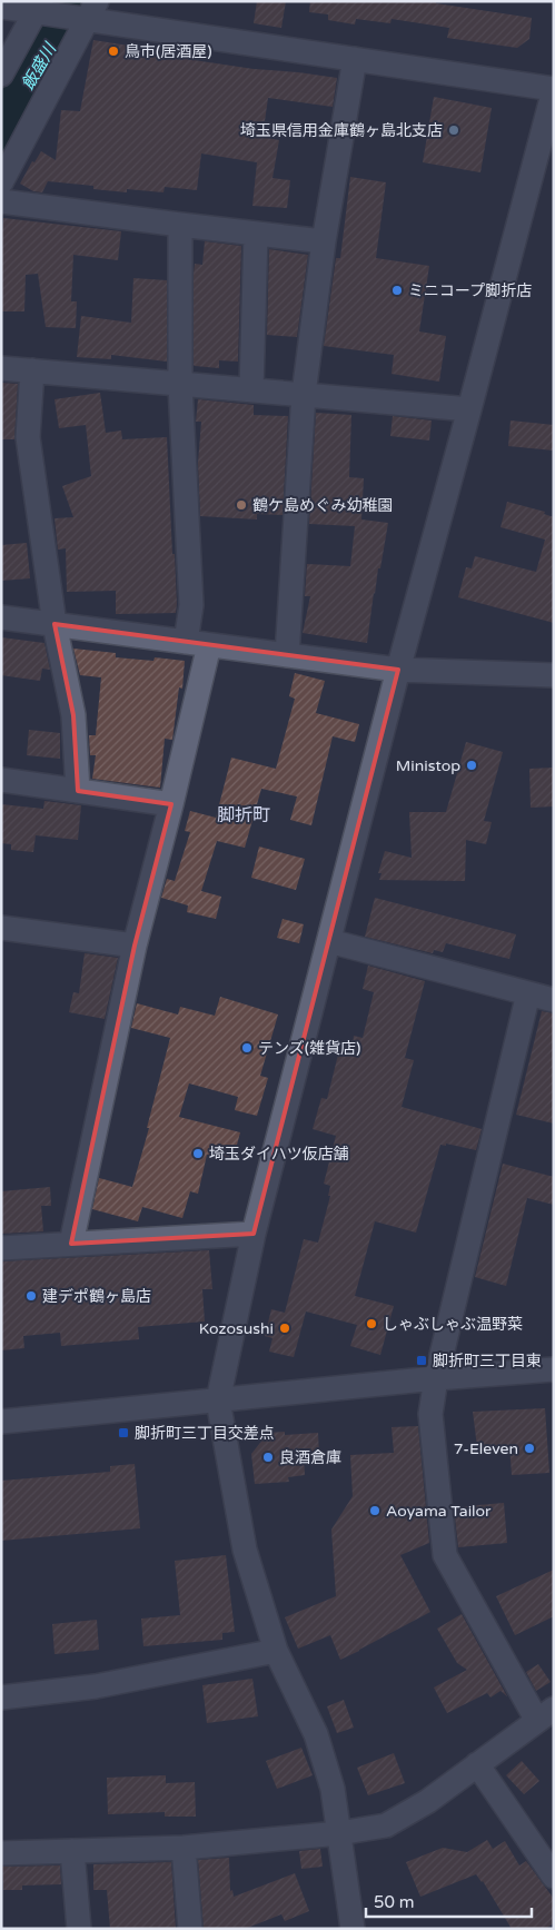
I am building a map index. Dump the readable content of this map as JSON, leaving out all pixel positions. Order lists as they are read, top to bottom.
{
  "districts": ["脚折町"],
  "water": ["飯盛川"],
  "places": {
    "other": [
      "鳥市(居酒屋)",
      "埼玉県信用金庫鶴ヶ島北支店",
      "ミニコープ脚折店",
      "鶴ケ島めぐみ幼稚園",
      "Ministop",
      "テンズ(雑貨店)",
      "埼玉ダイハツ仮店舗",
      "建デポ鶴ヶ島店",
      "しゃぶしゃぶ温野菜",
      "Kozosushi",
      "7-Eleven",
      "良酒倉庫",
      "Aoyama Tailor"
    ],
    "transit": ["脚折町三丁目東", "脚折町三丁目交差点"]
  },
  "scale_bar": "50 m"
}
